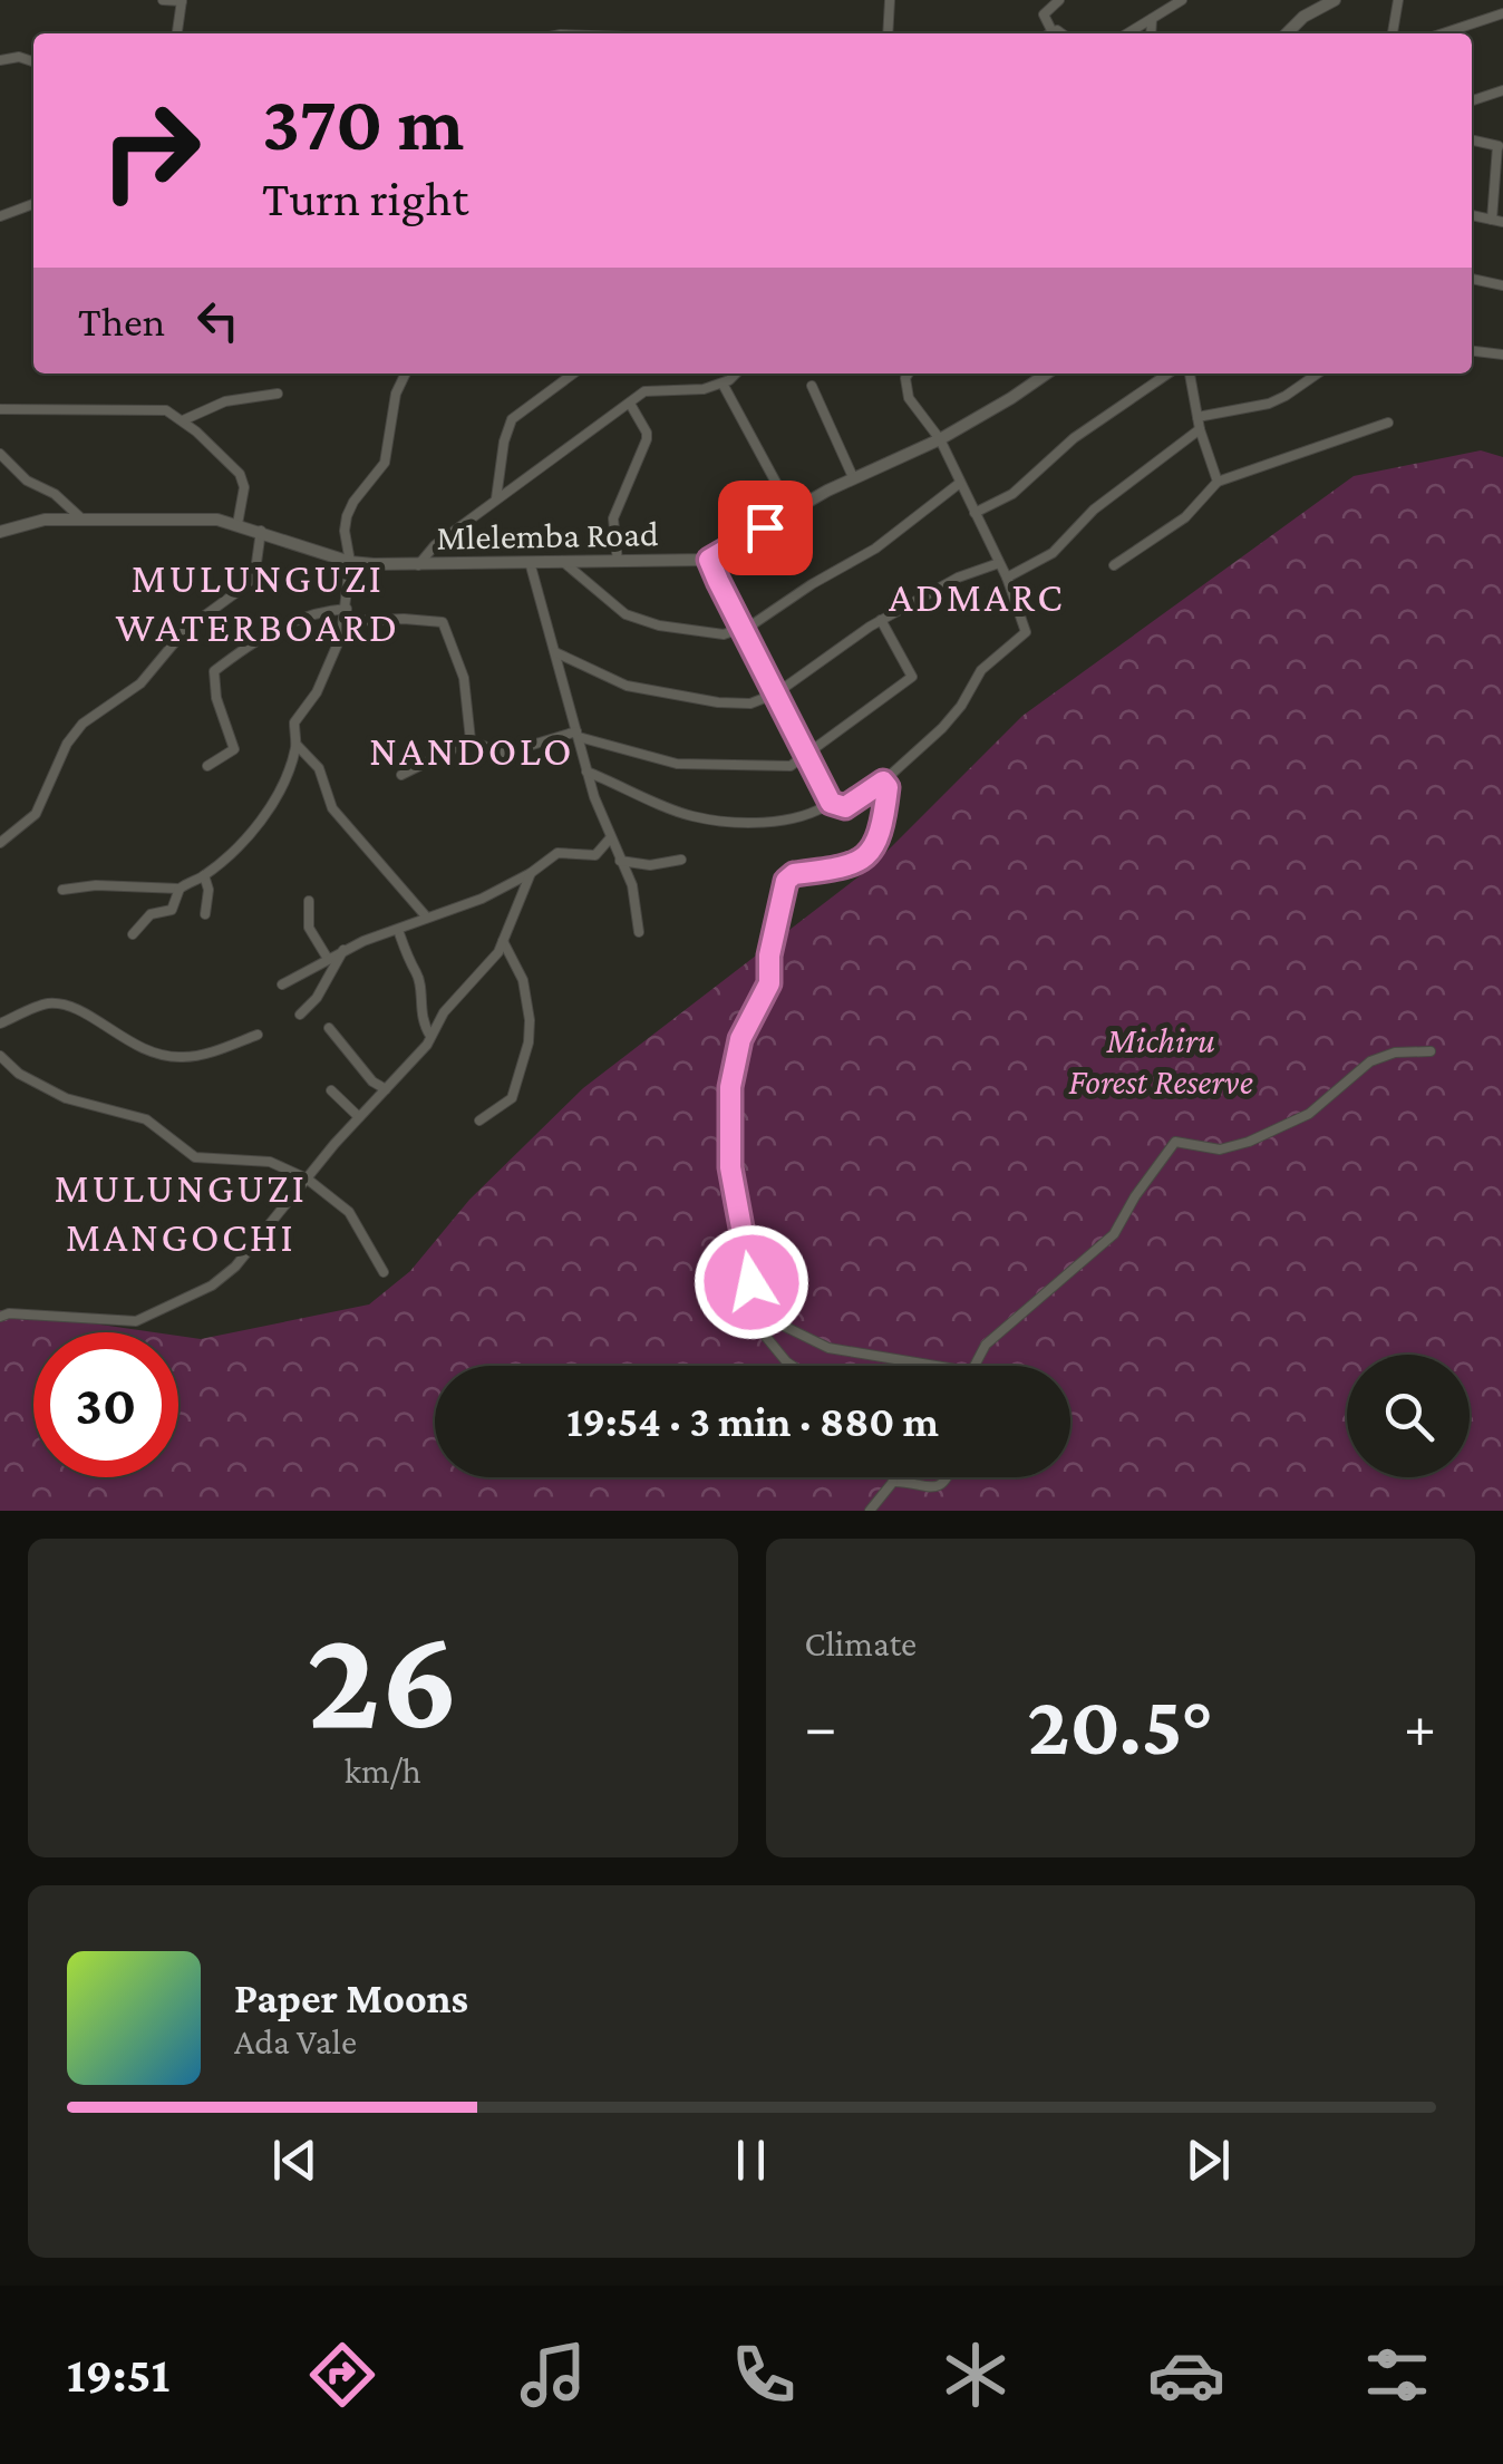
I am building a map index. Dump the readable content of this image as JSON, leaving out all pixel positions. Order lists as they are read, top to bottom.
{
  "streets": {
    "street": ["Mlelemba Road"]
  },
  "districts": [
    "MULUNGUZI WATERBOARD",
    "ADMARC",
    "NANDOLO",
    "MULUNGUZI MANGOCHI"
  ],
  "parks": ["Michiru Forest Reserve"],
  "page": {
    "turn": ["370 m", "Turn right"],
    "then": "Then",
    "limit": "30",
    "trip": "19:54 · 3 min · 880 m",
    "tile": [
      ["26", "km/h"],
      "Climate"
    ],
    "heat": ["−", "20.5°", "+"],
    "song": ["Paper Moons", "Ada Vale"],
    "tabs": "19:51"
  }
}
